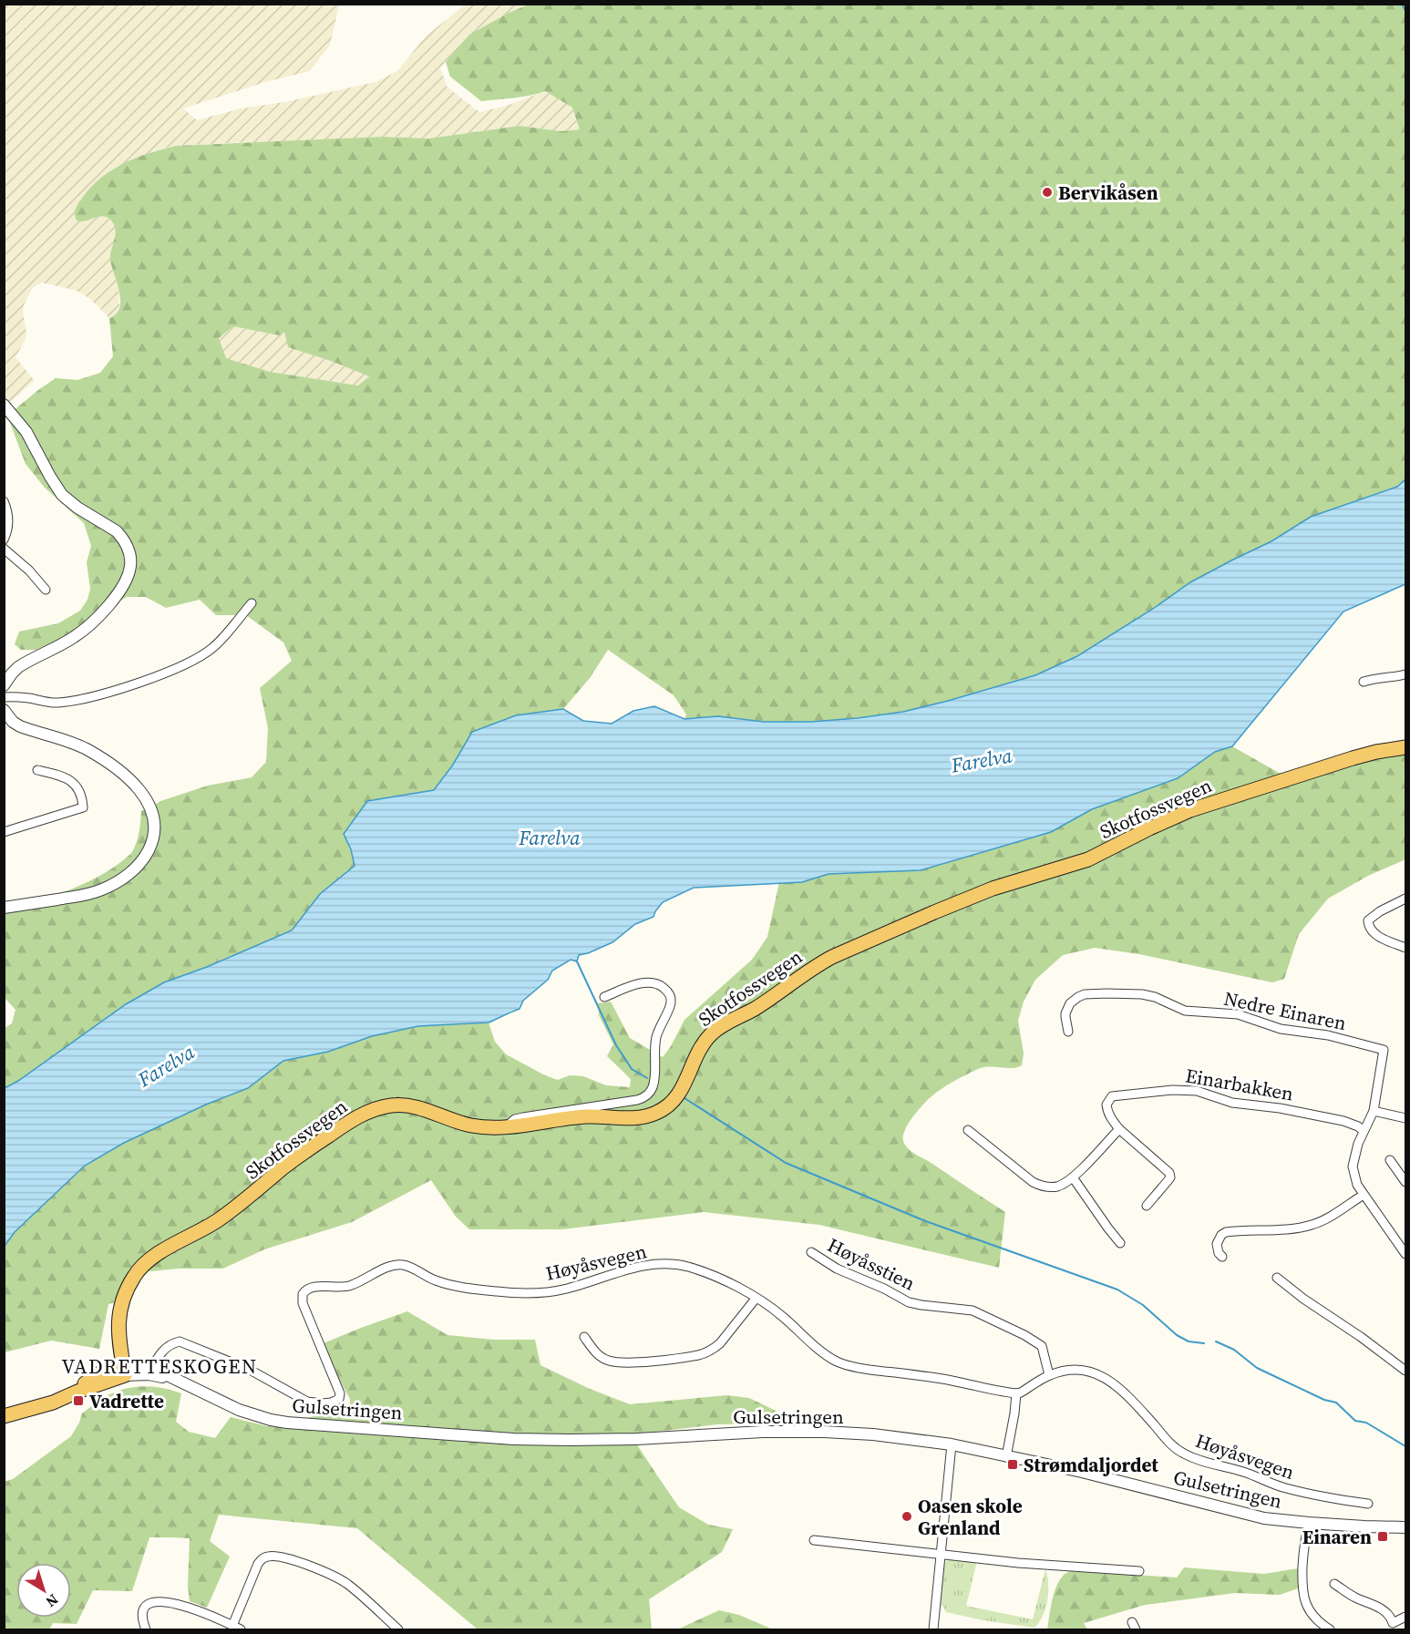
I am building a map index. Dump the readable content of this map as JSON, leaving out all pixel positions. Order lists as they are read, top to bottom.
{
  "streets": {
    "main road": ["Skotfossvegen"],
    "street": [
      "Nedre Einaren",
      "Einarbakken",
      "Høyåsvegen",
      "Høyåsstien",
      "Gulsetringen"
    ]
  },
  "crossings": [
    ["Skotfossvegen", "Gulsetringen"],
    ["Høyåsvegen", "Høyåsstien"],
    ["Høyåsvegen", "Gulsetringen"]
  ],
  "districts": ["VADRETTESKOGEN"],
  "water": ["Farelva"],
  "places": {
    "other": ["Bervikåsen", "Oasen skole Grenland"],
    "transit": ["Vadrette", "Strømdaljordet", "Einaren"]
  },
  "north": "bottom right"
}
